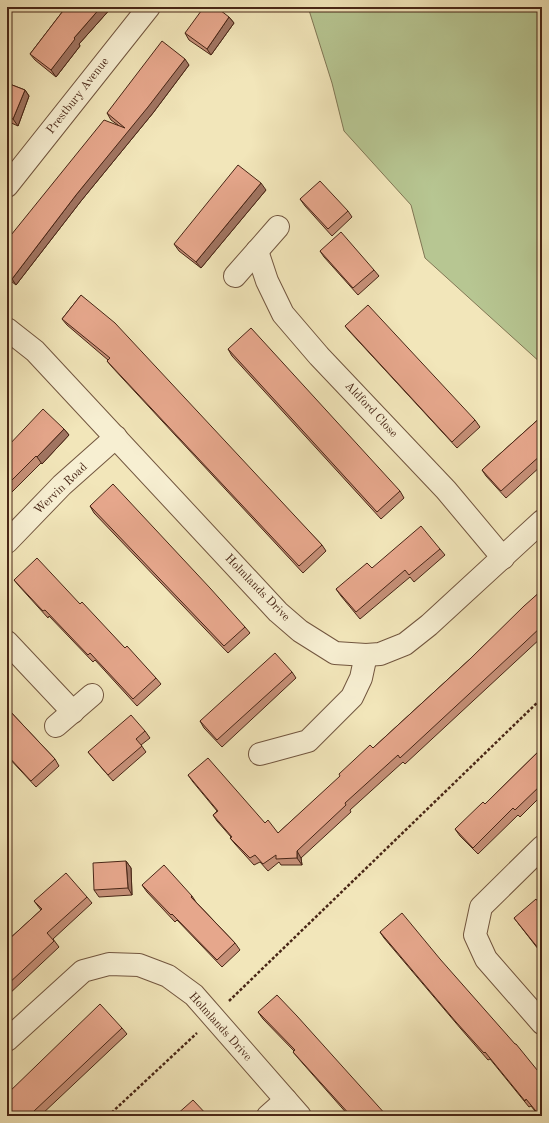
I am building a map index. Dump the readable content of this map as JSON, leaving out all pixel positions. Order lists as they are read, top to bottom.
{
  "streets": {
    "street": [
      "Prestbury Avenue",
      "Aldford Close",
      "Wervin Road",
      "Holmlands Drive"
    ]
  },
  "crossings": [
    ["Aldford Close", "Holmlands Drive"],
    ["Wervin Road", "Holmlands Drive"]
  ]
}
